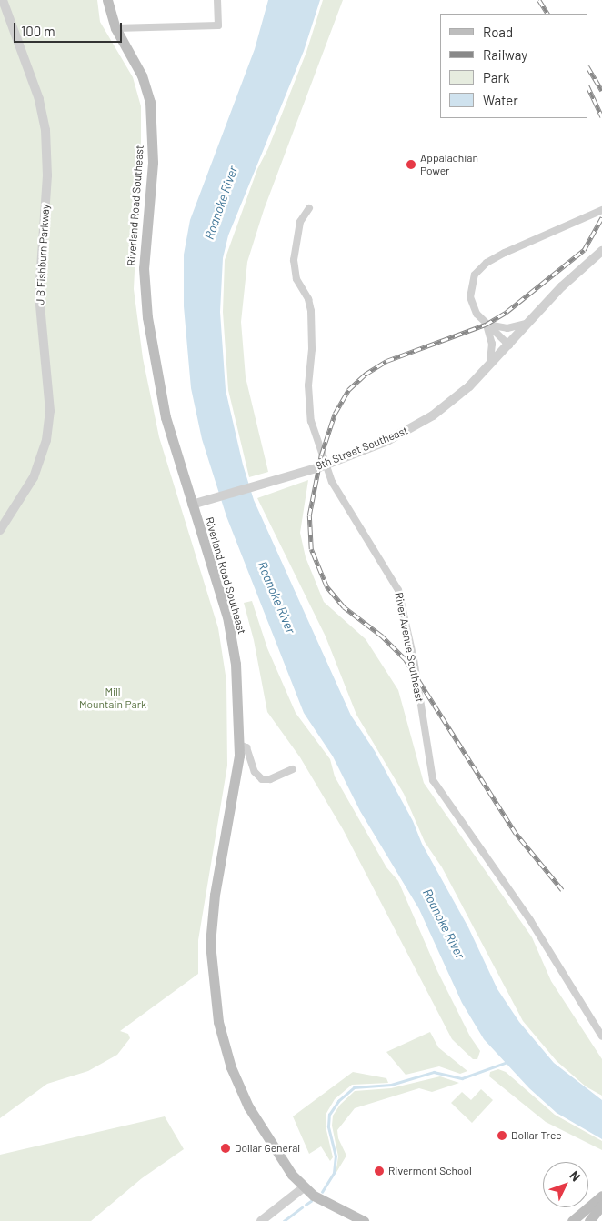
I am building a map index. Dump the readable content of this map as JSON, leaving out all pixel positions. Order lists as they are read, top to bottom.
{
  "streets": {
    "main road": ["Riverland Road Southeast"],
    "street": ["J B Fishburn Parkway", "9th Street Southeast", "River Avenue Southeast"]
  },
  "crossings": [
    ["Riverland Road Southeast", "9th Street Southeast"],
    ["9th Street Southeast", "River Avenue Southeast"]
  ],
  "water": ["Roanoke River"],
  "parks": ["Mill Mountain Park"],
  "places": [
    "Appalachian Power",
    "Dollar Tree",
    "Dollar General",
    "Rivermont School"
  ],
  "legend": [
    "Road",
    "Railway",
    "Park",
    "Water"
  ],
  "scale_bar": "100 m",
  "north": "top right"
}
